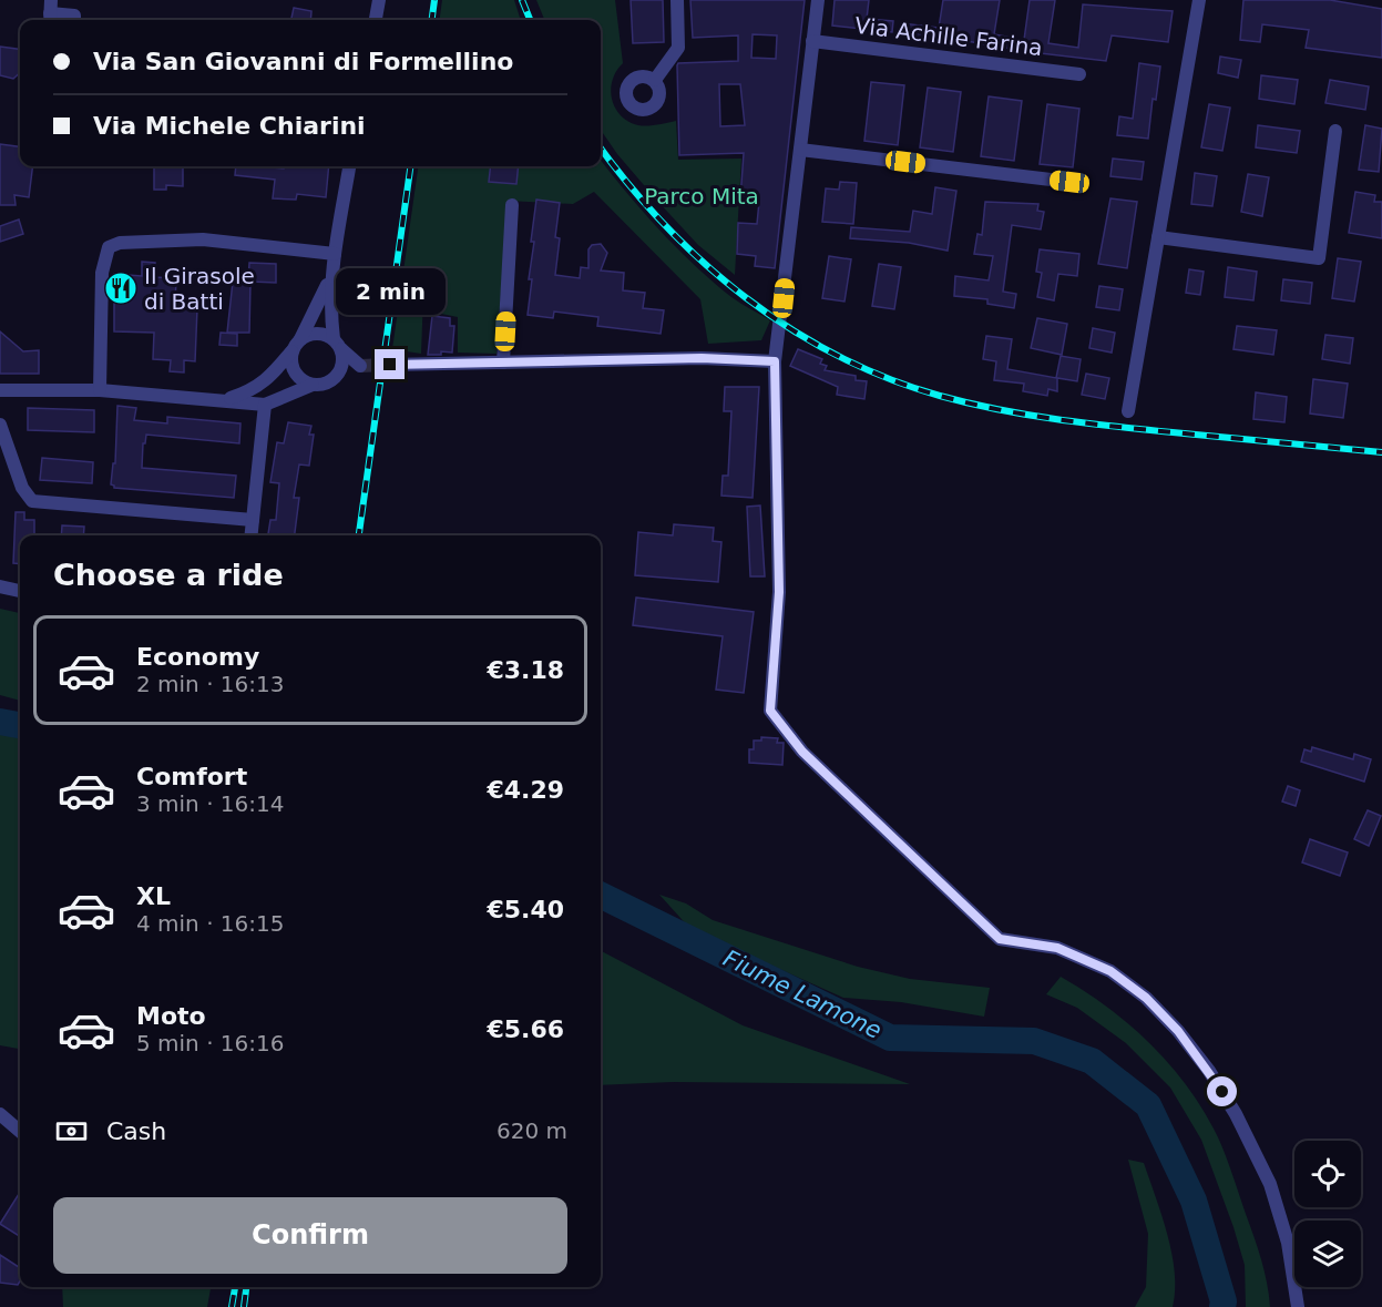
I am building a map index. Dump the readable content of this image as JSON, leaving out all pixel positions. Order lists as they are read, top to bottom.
{
  "streets": {
    "street": ["Via Achille Farina"]
  },
  "water": ["Fiume Lamone"],
  "parks": ["Parco Mita"],
  "places": {
    "restaurant": ["Il Girasole di Batti"]
  },
  "page": {
    "banner": ["Via San Giovanni di Formellino", "Via Michele Chiarini"],
    "bubble": "2 min",
    "heading": "Choose a ride",
    "list": [
      {
        "name": "Economy",
        "note": "2 min · 16:13",
        "value": "€3.18"
      },
      {
        "name": "Comfort",
        "note": "3 min · 16:14",
        "value": "€4.29"
      },
      {
        "name": "XL",
        "note": "4 min · 16:15",
        "value": "€5.40"
      },
      {
        "name": "Moto",
        "note": "5 min · 16:16",
        "value": "€5.66"
      }
    ],
    "pay": ["Cash", "620 m"],
    "buttons": "Confirm"
  }
}
